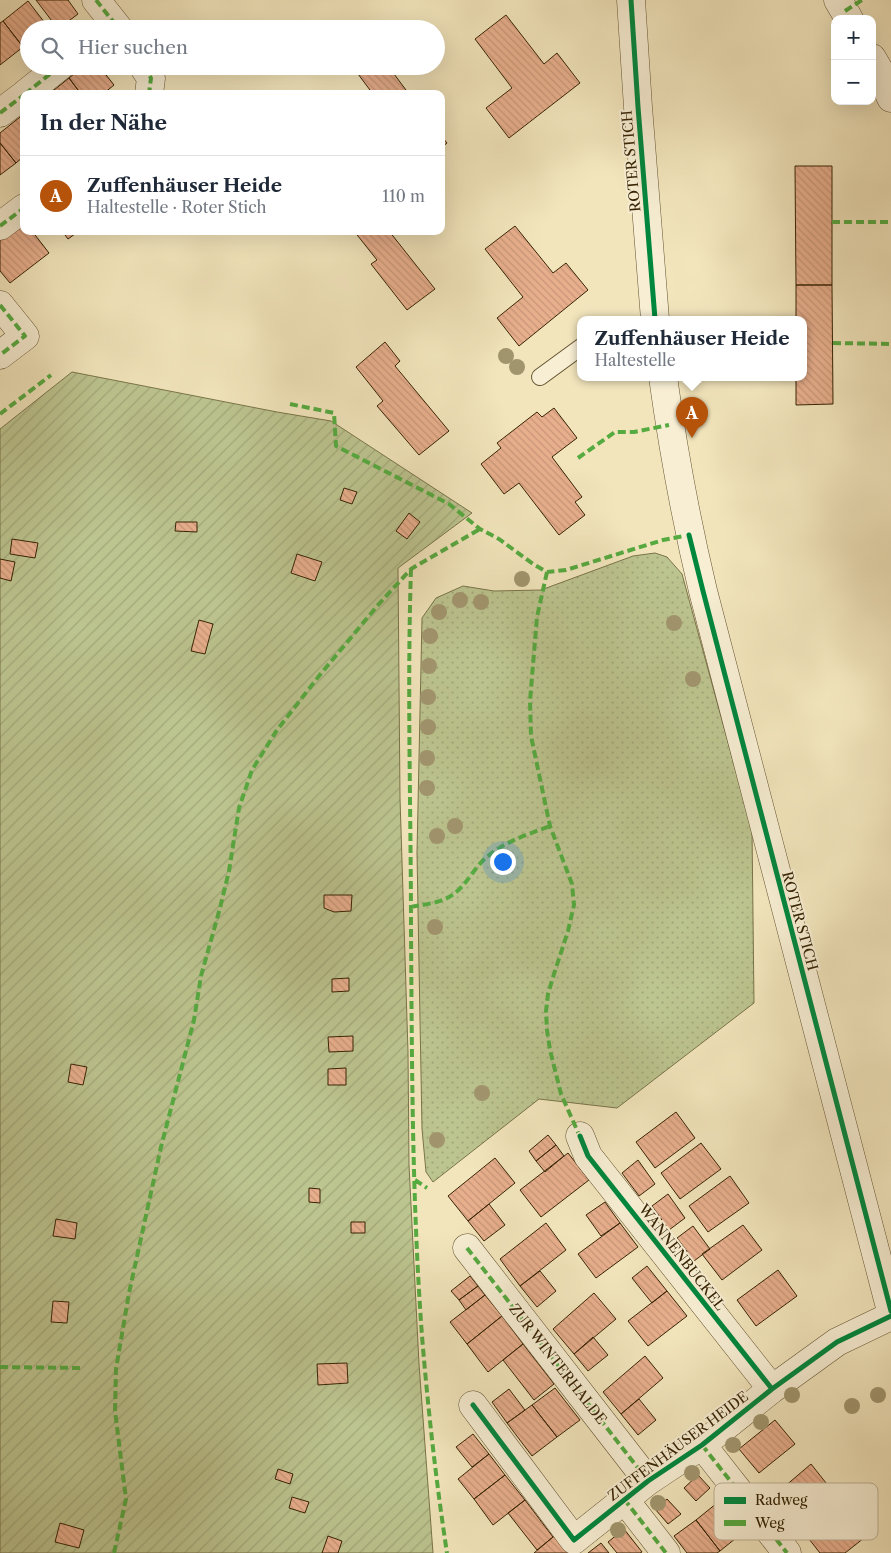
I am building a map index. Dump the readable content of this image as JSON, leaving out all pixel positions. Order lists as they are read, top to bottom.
{
  "streets": {
    "street": [
      "ROTER STICH",
      "WANNENBUCKEL",
      "ZUR WINTERHALDE",
      "ZUFFENHÄUSER HEIDE"
    ]
  },
  "crossings": [
    ["WANNENBUCKEL", "ZUFFENHÄUSER HEIDE"],
    ["ZUR WINTERHALDE", "ZUFFENHÄUSER HEIDE"]
  ],
  "legend": ["Radweg", "Weg"],
  "page": {
    "map_buttons": ["+", "−"],
    "search": "Hier suchen",
    "heading": "In der Nähe",
    "list": [
      {
        "mark": "A",
        "name": "Zuffenhäuser Heide",
        "note": "Haltestelle · Roter Stich",
        "value": "110 m"
      }
    ],
    "popup": ["Zuffenhäuser Heide", "Haltestelle"],
    "pins": "A"
  }
}
